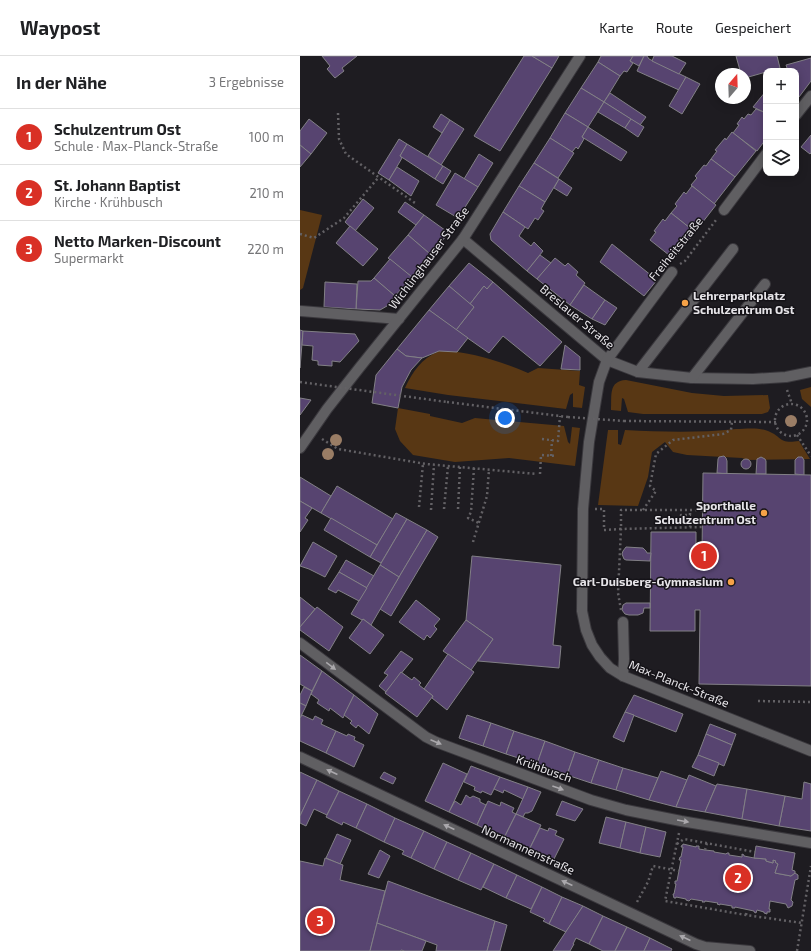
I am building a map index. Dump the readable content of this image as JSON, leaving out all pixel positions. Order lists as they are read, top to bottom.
{
  "streets": {
    "street": [
      "Freiheitstraße",
      "Wichlinghauser Straße",
      "Breslauer Straße",
      "Max-Planck-Straße",
      "Krühbusch",
      "Normannenstraße"
    ]
  },
  "crossings": [
    ["Freiheitstraße", "Breslauer Straße"],
    ["Freiheitstraße", "Max-Planck-Straße"],
    ["Wichlinghauser Straße", "Breslauer Straße"],
    ["Breslauer Straße", "Max-Planck-Straße"]
  ],
  "one_way": ["Krühbusch", "Normannenstraße"],
  "places": ["Lehrerparkplatz Schulzentrum Ost", "Sporthalle Schulzentrum Ost", "Carl-Duisberg-Gymnasium"],
  "north": "top",
  "page": {
    "header": "Waypost",
    "nav": ["Karte", "Route", "Gespeichert"],
    "heading": ["In der Nähe", "3 Ergebnisse"],
    "map_buttons": ["+", "−"],
    "list": [
      {
        "mark": "1",
        "name": "Schulzentrum Ost",
        "note": "Schule · Max-Planck-Straße",
        "value": "100 m"
      },
      {
        "mark": "2",
        "name": "St. Johann Baptist",
        "note": "Kirche · Krühbusch",
        "value": "210 m"
      },
      {
        "mark": "3",
        "name": "Netto Marken-Discount",
        "note": "Supermarkt",
        "value": "220 m"
      }
    ],
    "pins": ["1", "2", "3"]
  }
}
